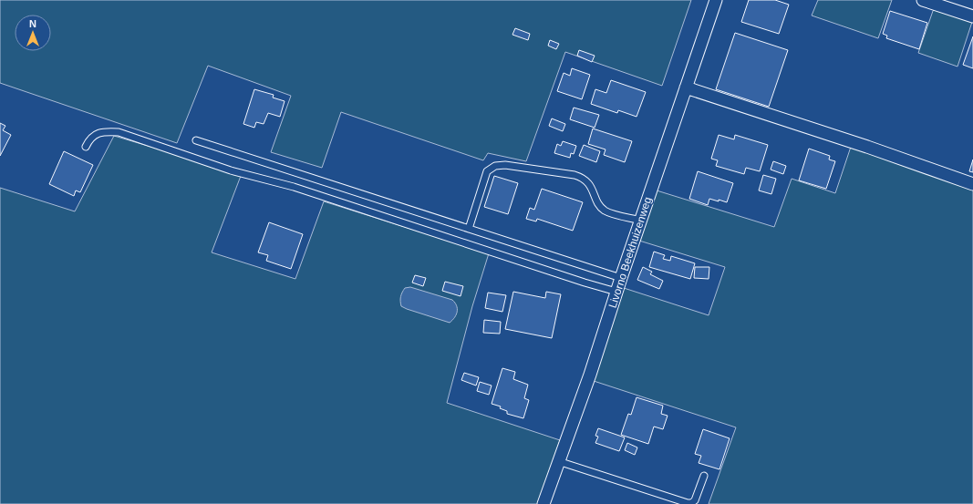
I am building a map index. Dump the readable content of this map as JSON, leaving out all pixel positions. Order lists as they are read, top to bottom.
{
  "streets": {
    "street": ["Livorno Beekhuizenweg"]
  },
  "north": "top"
}
